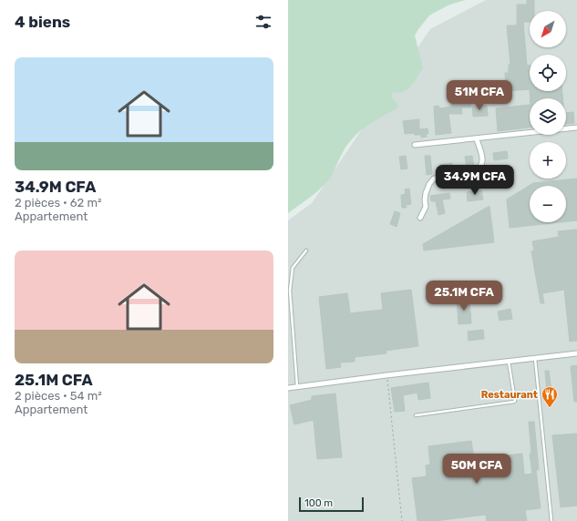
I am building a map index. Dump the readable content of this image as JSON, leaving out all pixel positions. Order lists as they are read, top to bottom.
{
  "places": {
    "restaurant": ["Restaurant"]
  },
  "scale_bar": "100 m",
  "north": "bottom left",
  "page": {
    "heading": "4 biens",
    "map_buttons": ["+", "−"],
    "list": [
      {
        "name": "34.9M CFA",
        "note": "2 pièces · 62 m² · Appartement"
      },
      {
        "name": "25.1M CFA",
        "note": "2 pièces · 54 m² · Appartement"
      }
    ],
    "price": [
      "51M CFA",
      "34.9M CFA",
      "25.1M CFA",
      "50M CFA"
    ],
    "scale": "100 m"
  }
}
